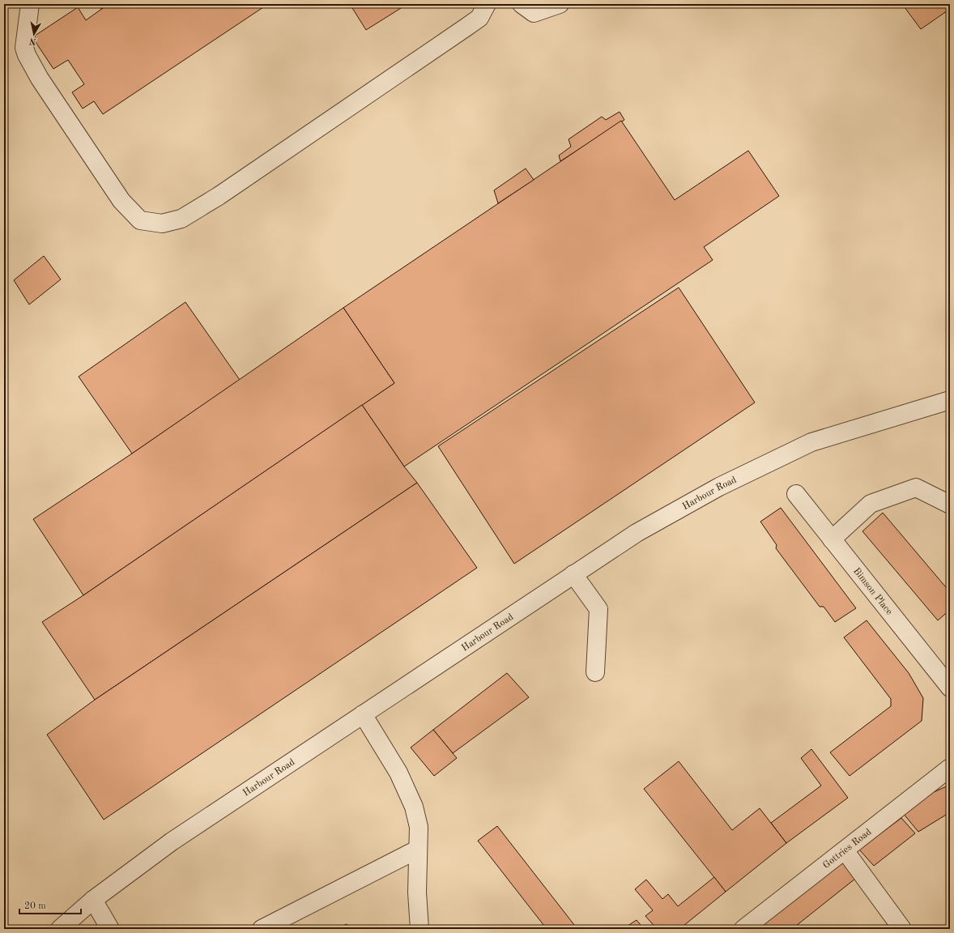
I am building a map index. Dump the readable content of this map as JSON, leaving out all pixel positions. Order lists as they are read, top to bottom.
{
  "streets": {
    "street": ["Harbour Road", "Bimson Place", "Gottries Road"]
  },
  "scale_bar": "20 m",
  "north": "bottom"
}
